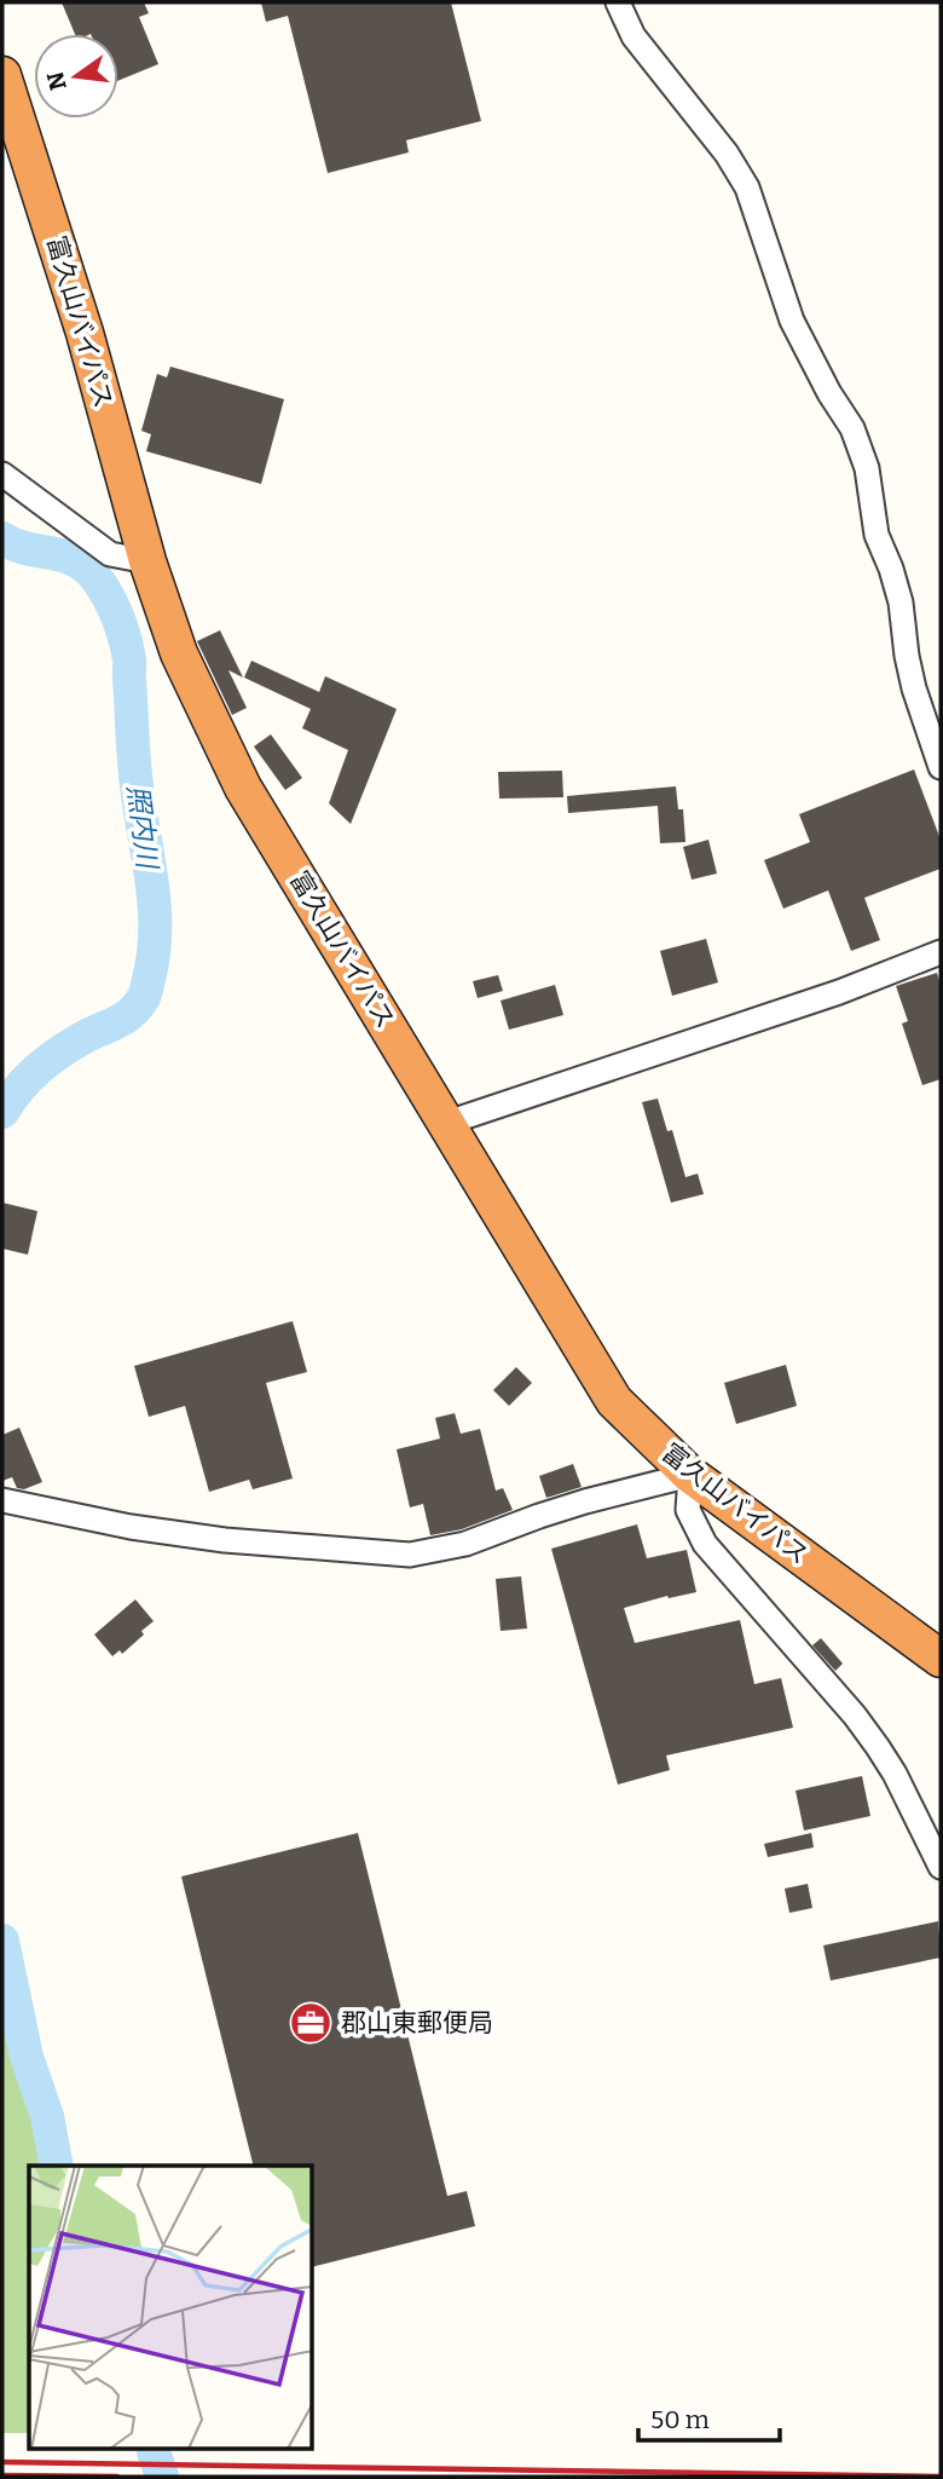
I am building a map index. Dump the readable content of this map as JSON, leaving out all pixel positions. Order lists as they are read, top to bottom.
{
  "streets": {
    "highway": ["富久山バイパス"]
  },
  "water": ["照内川"],
  "places": {
    "office": ["郡山東郵便局"]
  },
  "scale_bar": "50 m",
  "north": "left"
}
